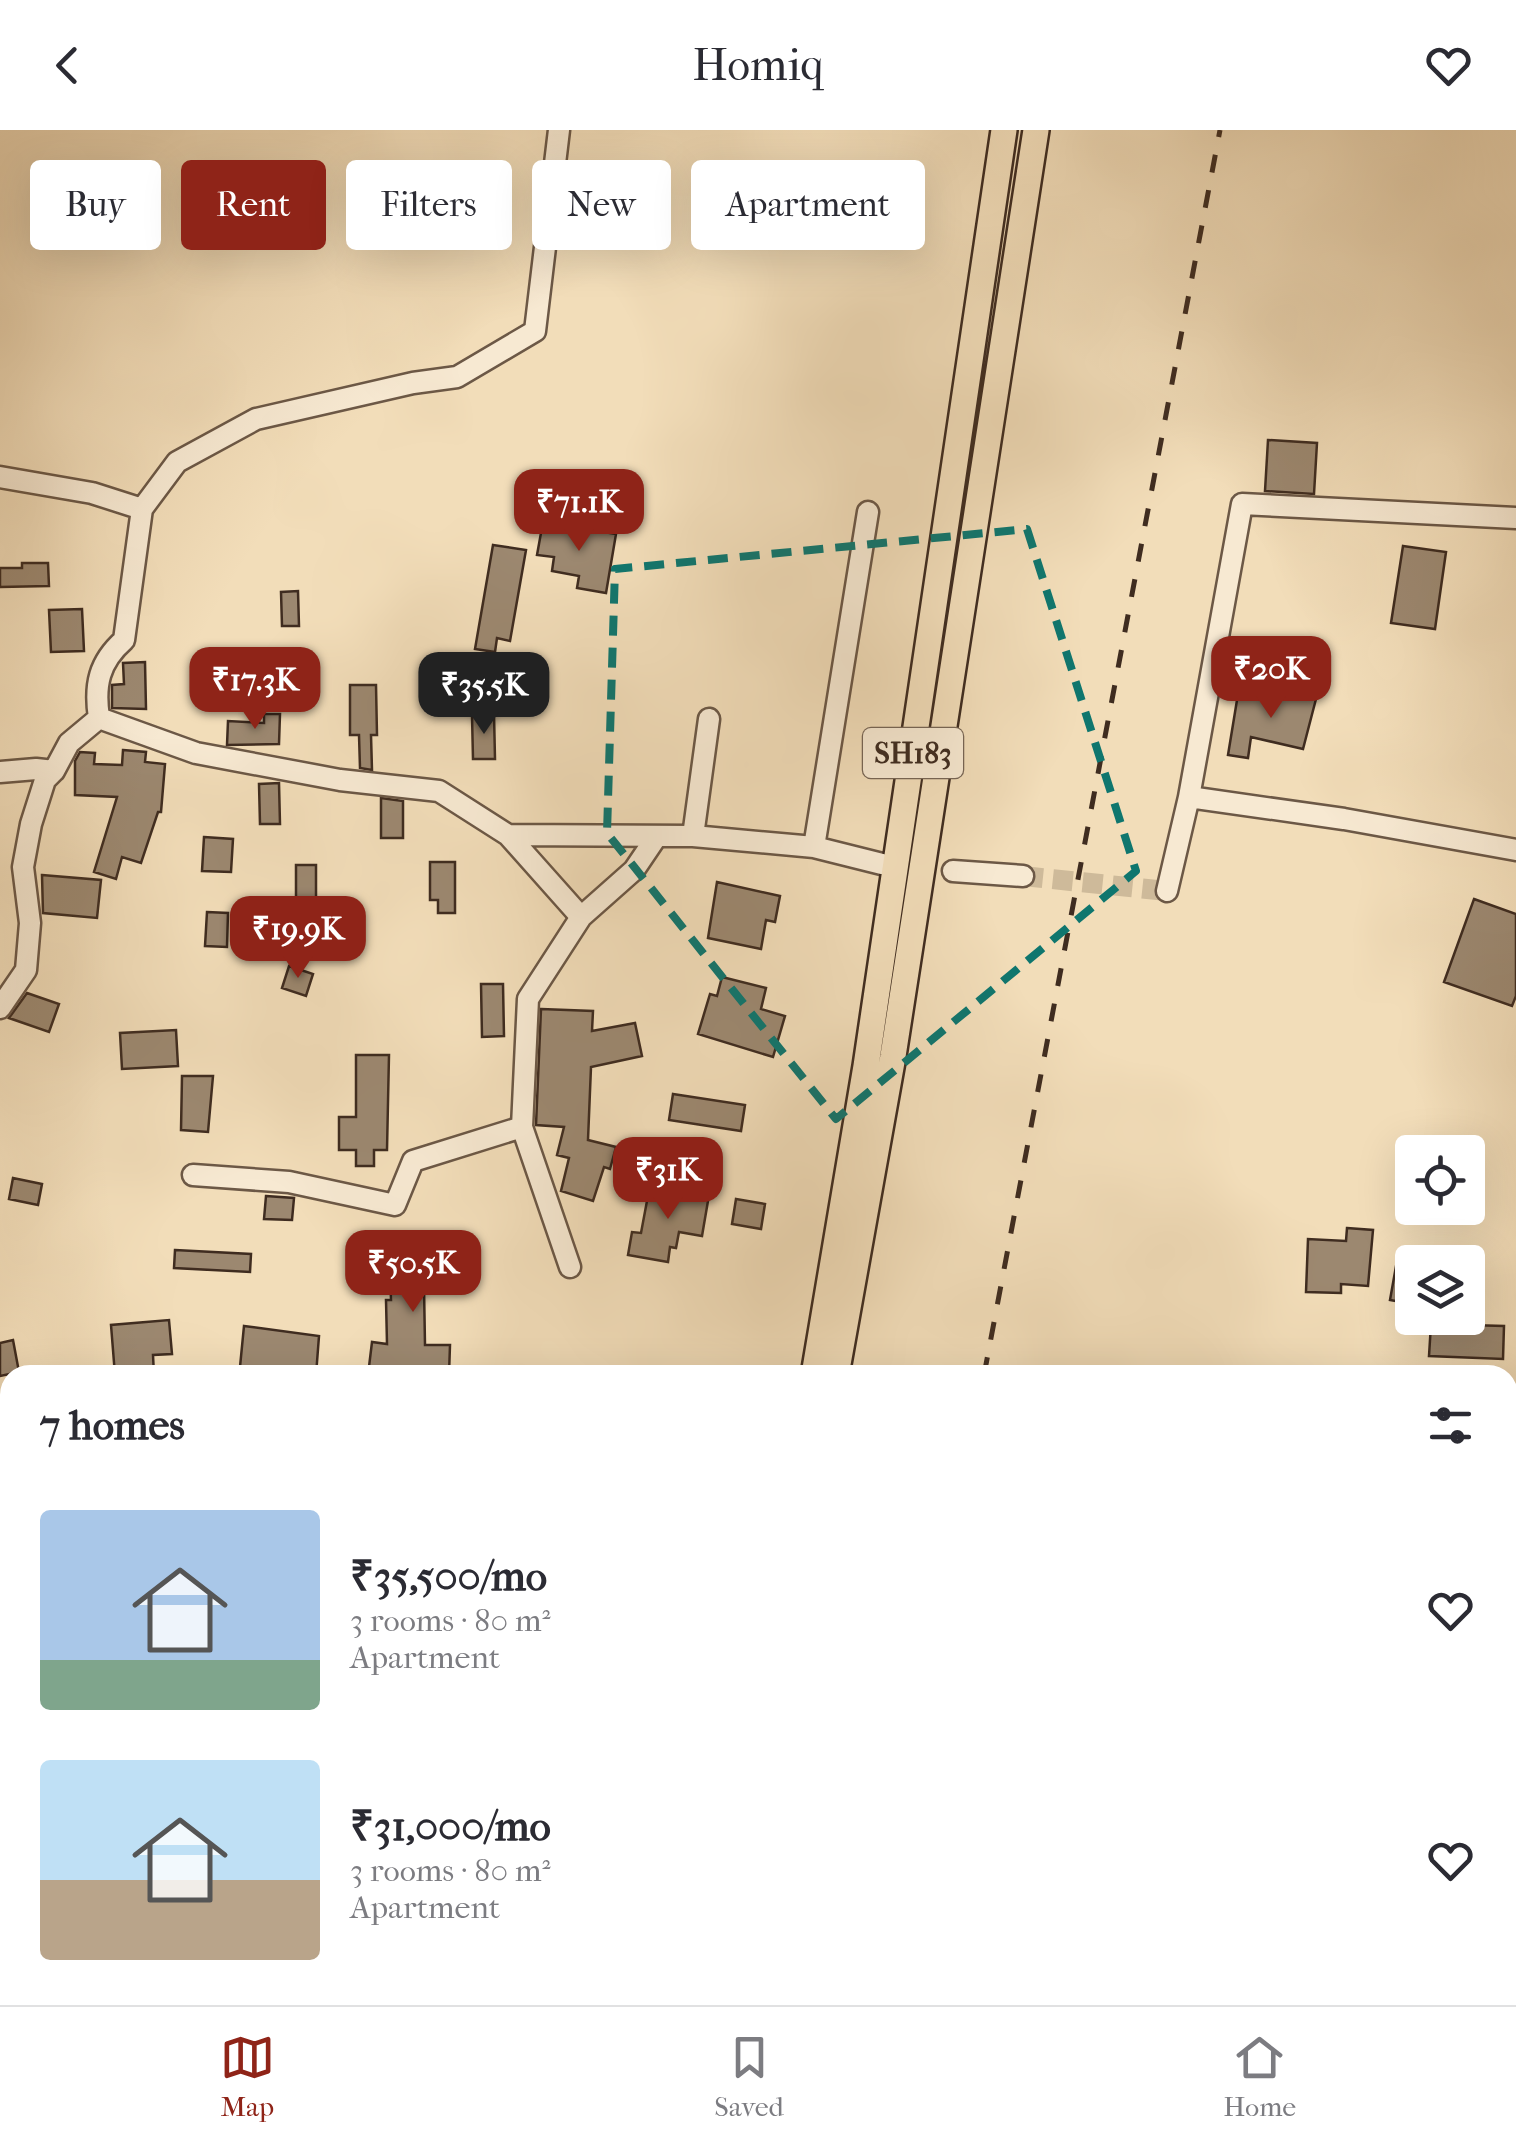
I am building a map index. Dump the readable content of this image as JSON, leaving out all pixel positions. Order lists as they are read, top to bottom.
{
  "streets": {
    "main road": ["SH183"]
  },
  "page": {
    "header": "Homiq",
    "chip": [
      "Buy",
      "Rent",
      "Filters",
      "New",
      "Apartment"
    ],
    "price": [
      "₹71.1K",
      "₹20K",
      "₹17.3K",
      "₹35.5K",
      "₹19.9K",
      "₹31K",
      "₹50.5K"
    ],
    "heading": "7 homes",
    "list": [
      {
        "name": "₹35,500/mo",
        "note": "3 rooms · 80 m² · Apartment"
      },
      {
        "name": "₹31,000/mo",
        "note": "3 rooms · 80 m² · Apartment"
      }
    ],
    "tabs": ["Map", "Saved", "Home"]
  }
}
